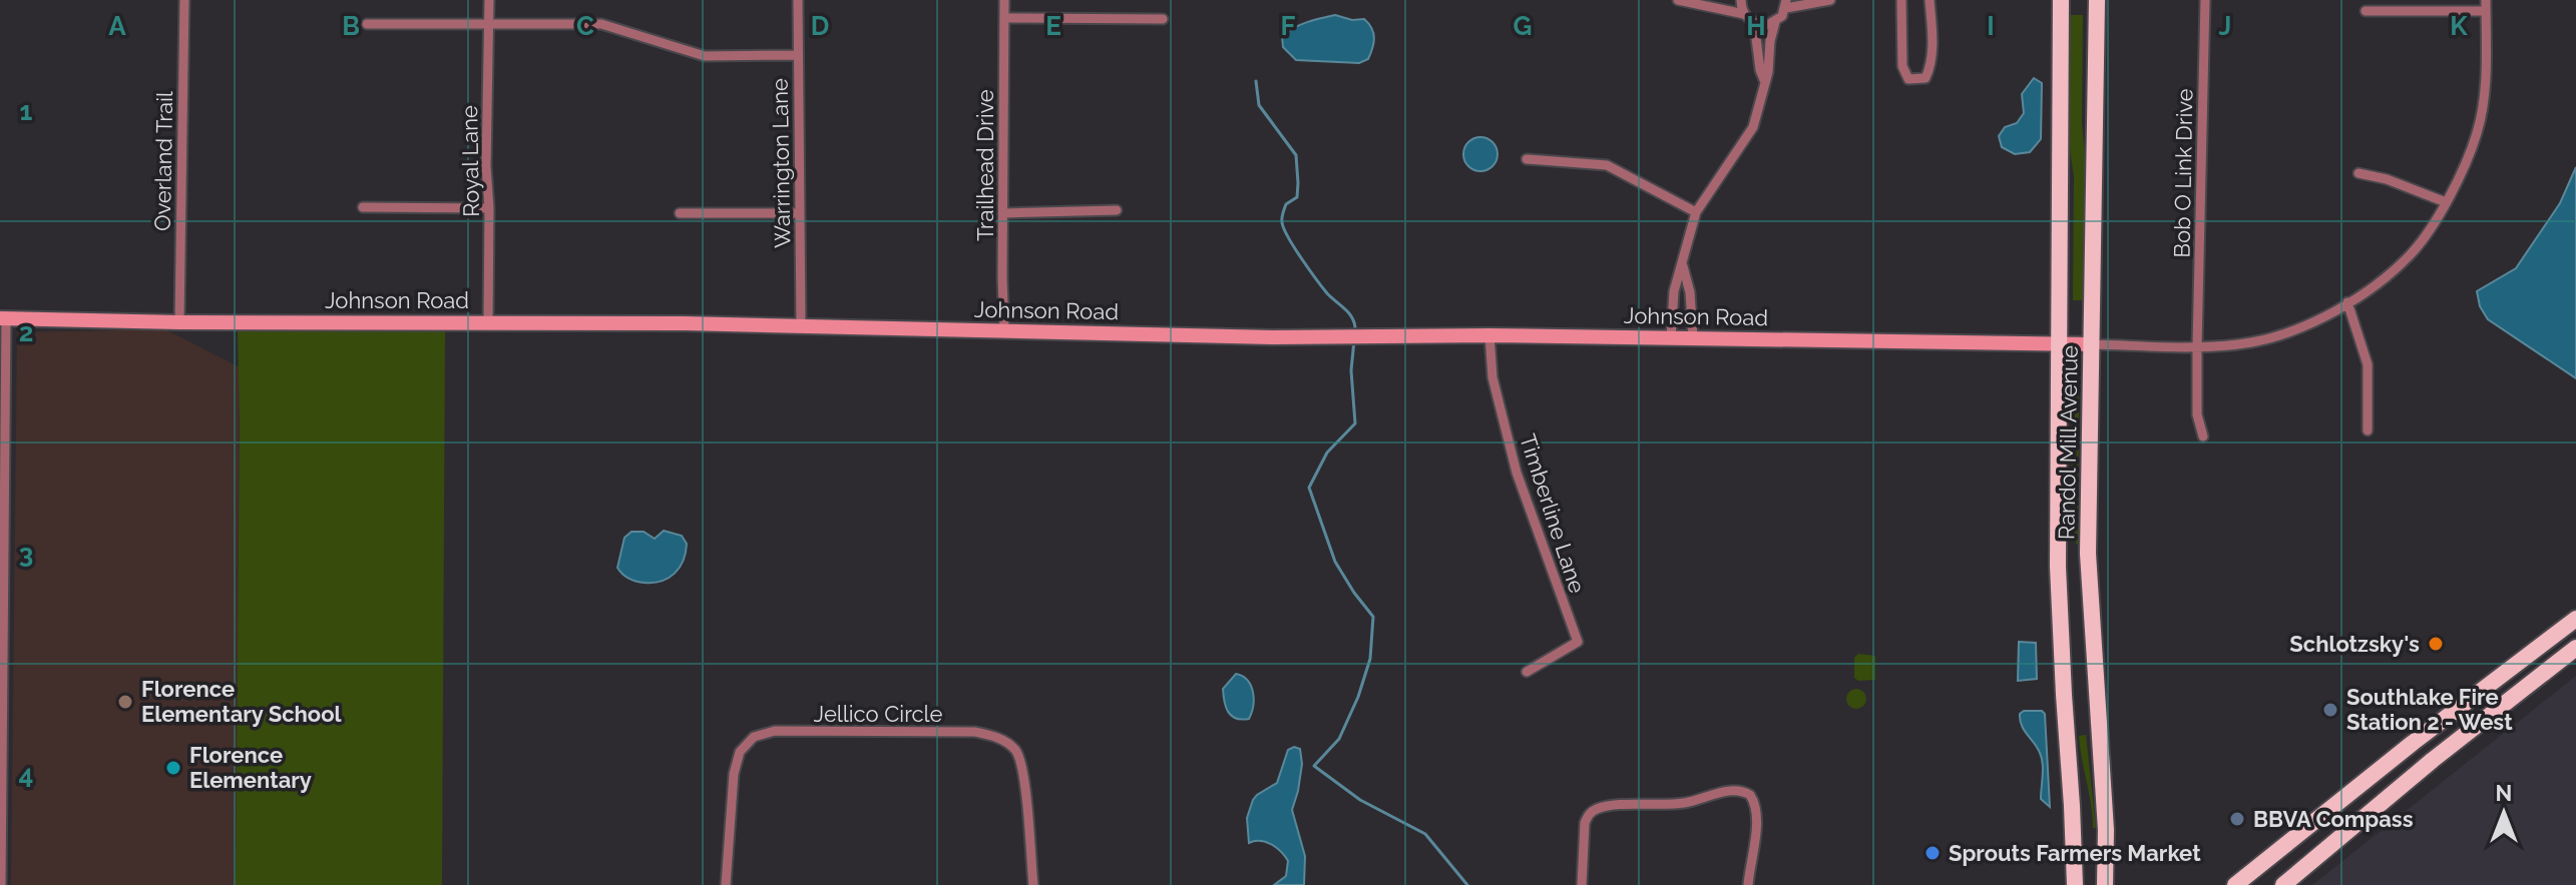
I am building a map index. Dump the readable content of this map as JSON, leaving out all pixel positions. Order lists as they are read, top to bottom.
{
  "streets": {
    "main road": ["Randol Mill Avenue"],
    "street": [
      "Overland Trail",
      "Royal Lane",
      "Warrington Lane",
      "Trailhead Drive",
      "Bob O Link Drive",
      "Johnson Road",
      "Timberline Lane",
      "Jellico Circle"
    ]
  },
  "crossings": [
    ["Overland Trail", "Johnson Road"],
    ["Royal Lane", "Johnson Road"],
    ["Warrington Lane", "Johnson Road"],
    ["Trailhead Drive", "Johnson Road"],
    ["Johnson Road", "Randol Mill Avenue"],
    ["Johnson Road", "Timberline Lane"]
  ],
  "places": [
    "Schlotzsky's",
    "Florence Elementary School",
    "Southlake Fire Station 2 - West",
    "Florence Elementary",
    "BBVA Compass",
    "Sprouts Farmers Market"
  ],
  "north": "top",
  "grid": {
    "columns": [
      "A",
      "B",
      "C",
      "D",
      "E",
      "F",
      "G",
      "H",
      "I",
      "J",
      "K"
    ],
    "rows": [
      "1",
      "2",
      "3",
      "4"
    ]
  }
}
